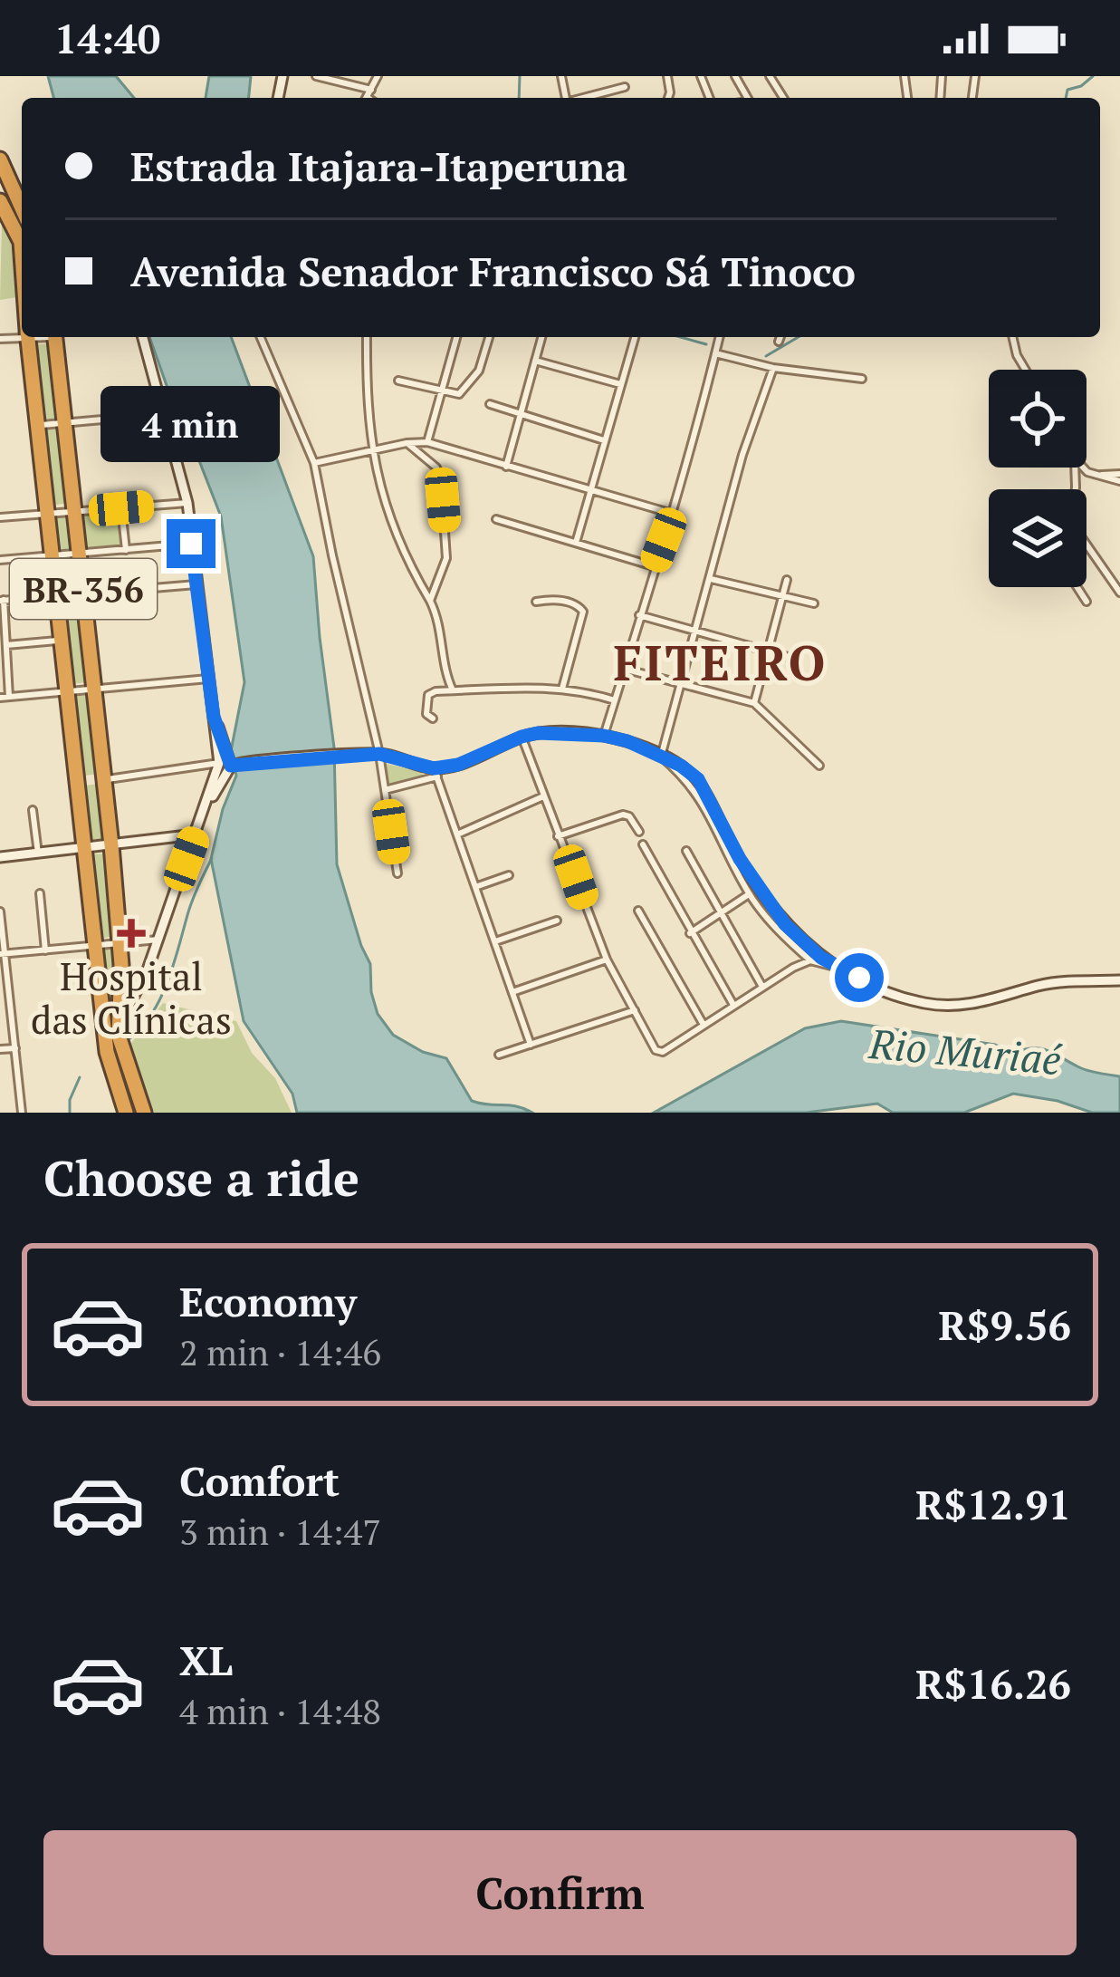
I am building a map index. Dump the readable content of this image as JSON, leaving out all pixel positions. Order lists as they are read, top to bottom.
{
  "streets": {
    "highway": ["BR-356"]
  },
  "districts": ["FITEIRO"],
  "water": ["Rio Muriaé"],
  "places": {
    "health": ["Hospital das Clínicas"]
  },
  "page": {
    "status": "14:40",
    "banner": ["Estrada Itajara-Itaperuna", "Avenida Senador Francisco Sá Tinoco"],
    "bubble": "4 min",
    "heading": "Choose a ride",
    "list": [
      {
        "name": "Economy",
        "note": "2 min · 14:46",
        "value": "R$9.56"
      },
      {
        "name": "Comfort",
        "note": "3 min · 14:47",
        "value": "R$12.91"
      },
      {
        "name": "XL",
        "note": "4 min · 14:48",
        "value": "R$16.26"
      }
    ],
    "buttons": "Confirm"
  }
}
